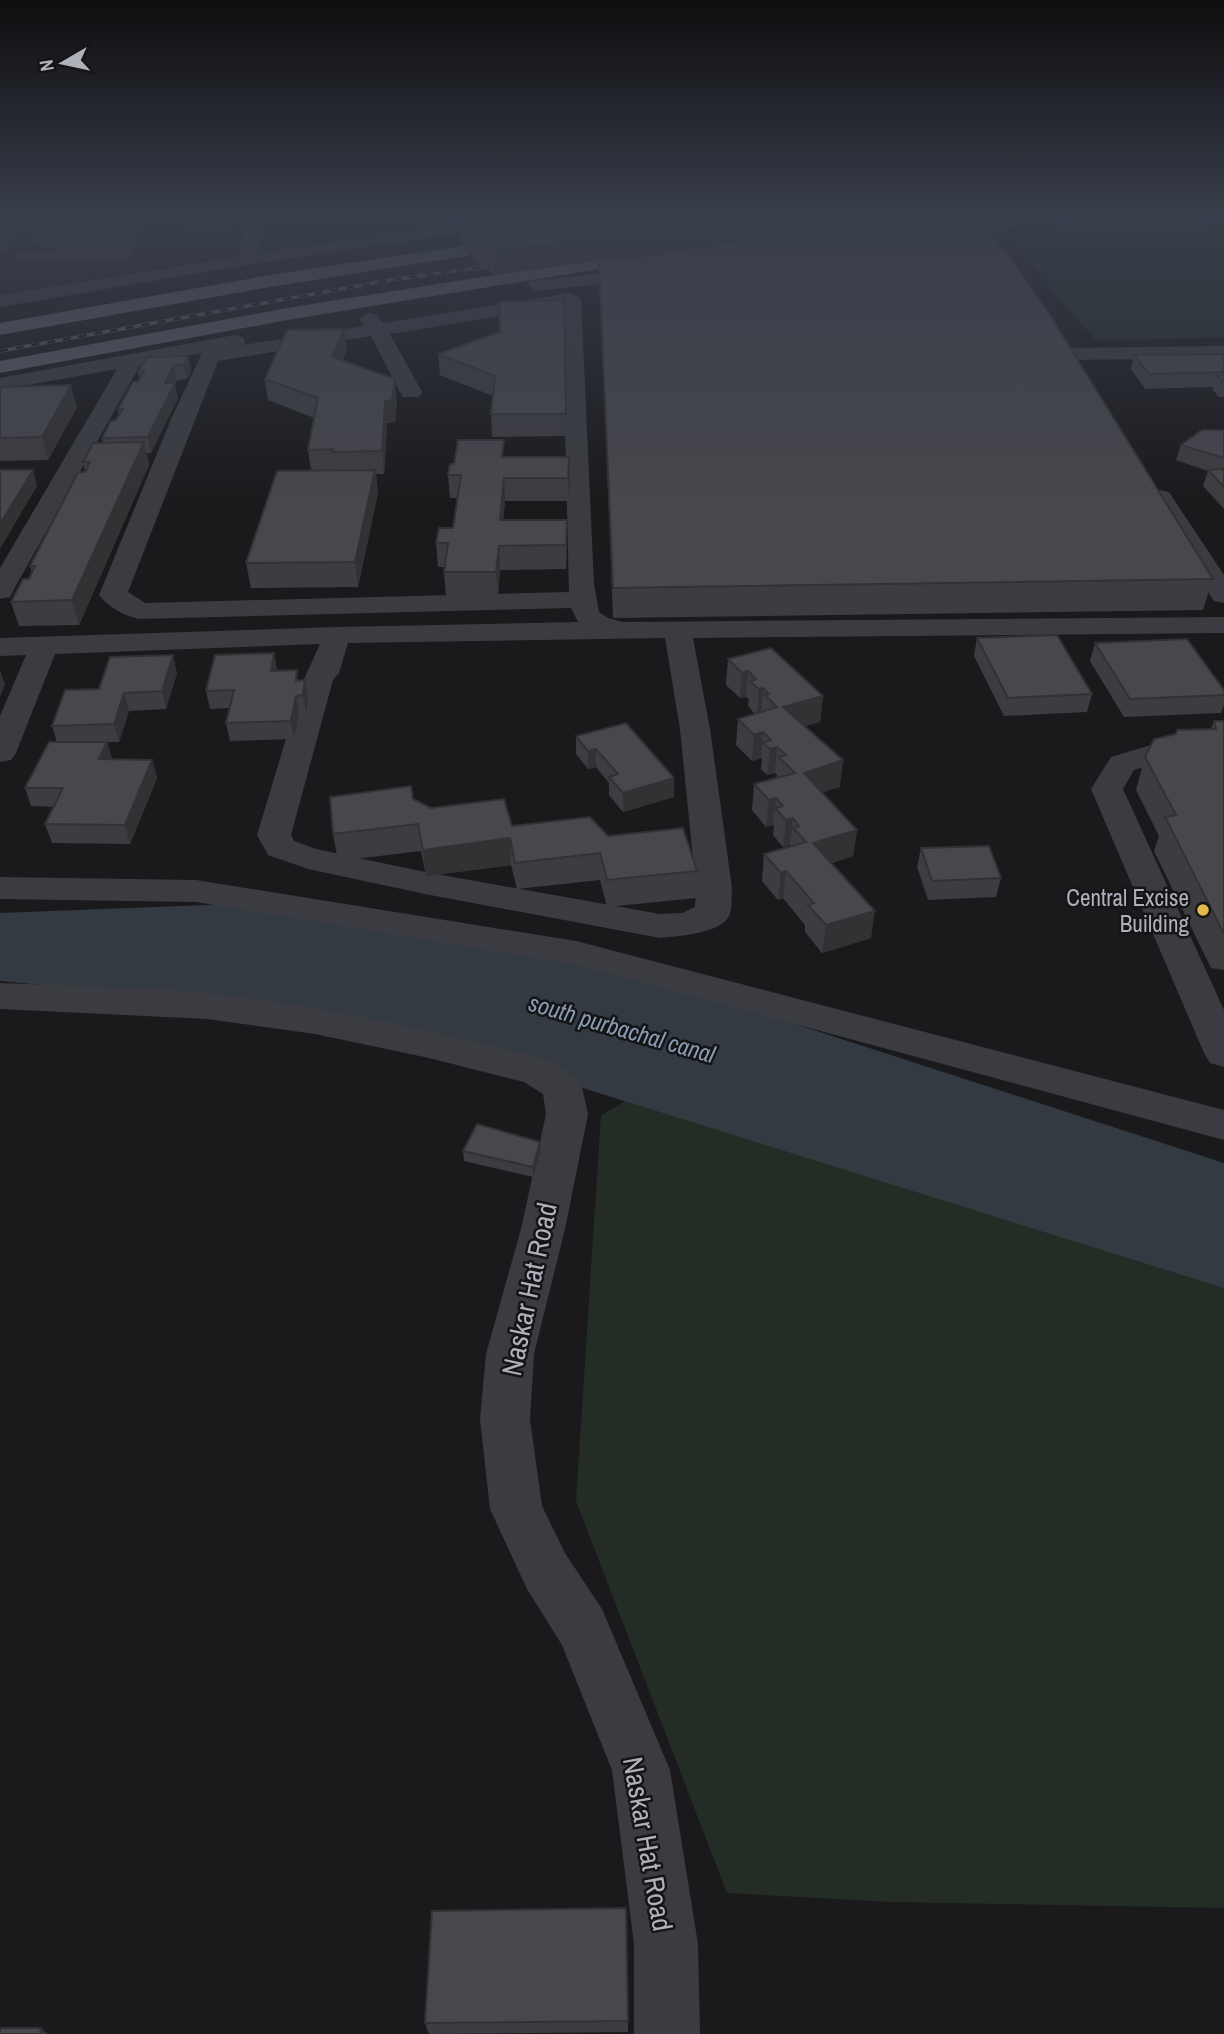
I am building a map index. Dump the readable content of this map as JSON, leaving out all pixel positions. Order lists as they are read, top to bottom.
{
  "streets": {
    "street": ["Naskar Hat Road"]
  },
  "water": ["south purbachal canal"],
  "places": ["Central Excise Building"],
  "north": "left"
}
